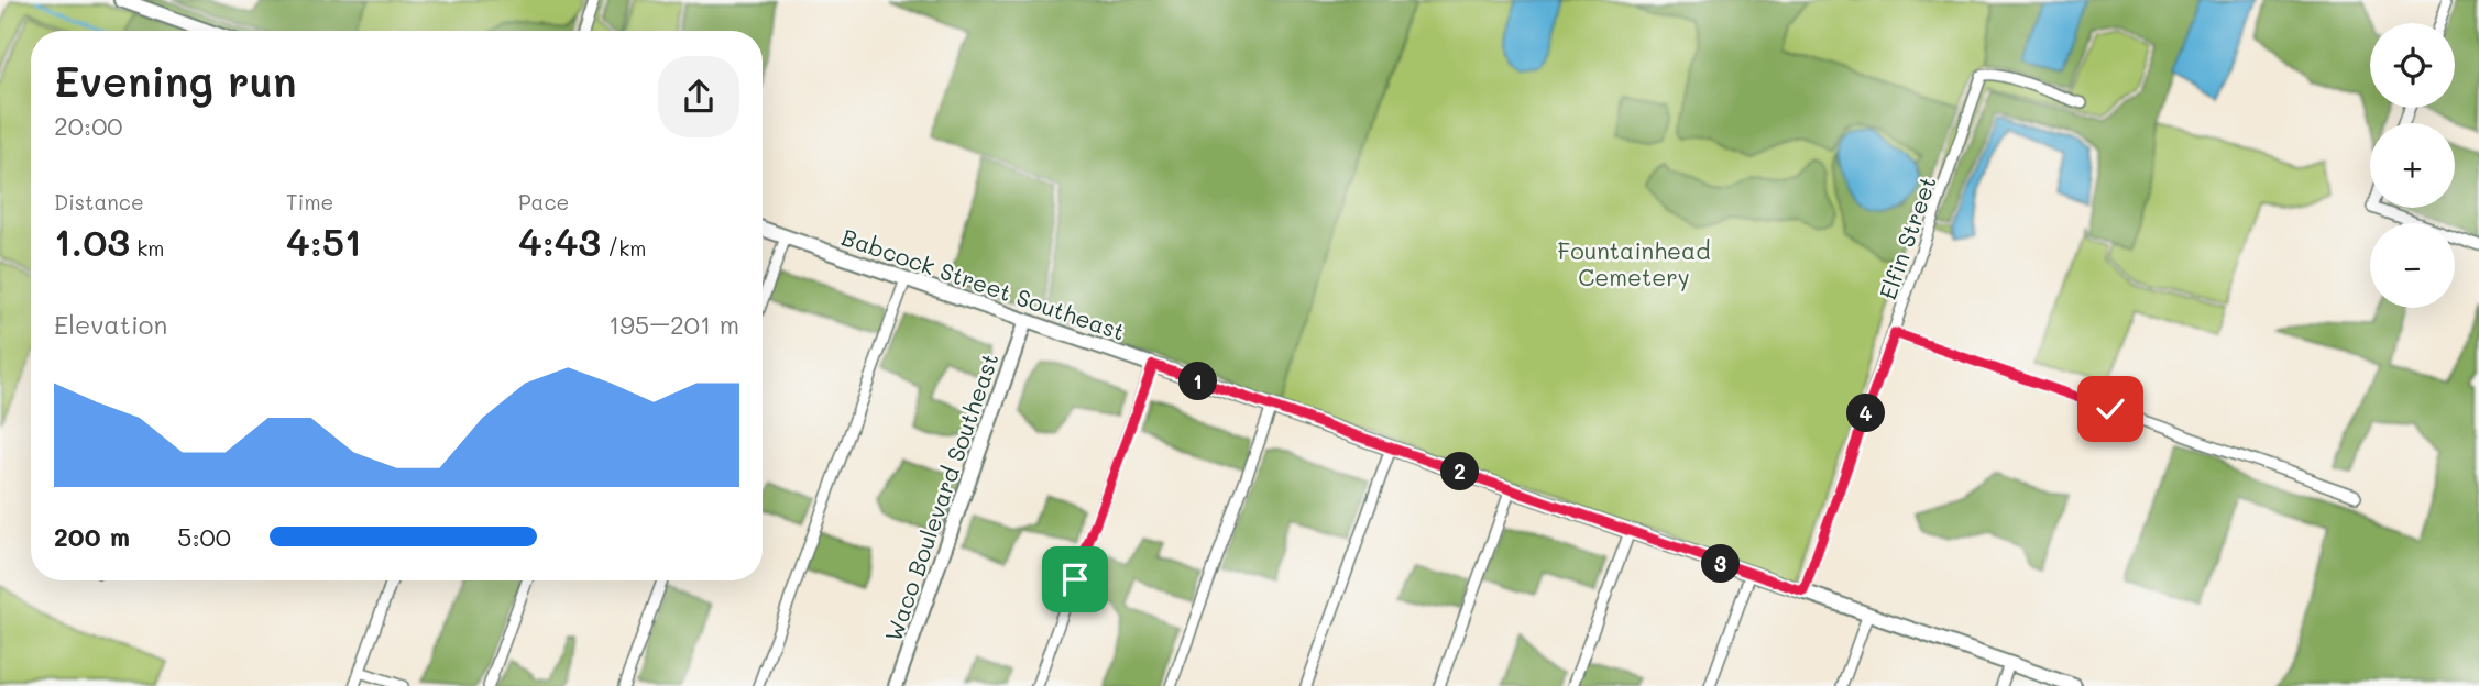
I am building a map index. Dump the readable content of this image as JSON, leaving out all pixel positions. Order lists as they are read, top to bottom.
{
  "streets": {
    "main road": ["Babcock Street Southeast", "Waco Boulevard Southeast"],
    "street": ["Elfin Street"]
  },
  "crossings": [
    ["Elfin Street", "Babcock Street Southeast"],
    ["Babcock Street Southeast", "Waco Boulevard Southeast"]
  ],
  "parks": ["Fountainhead Cemetery"],
  "page": {
    "map_buttons": ["+", "−"],
    "heading": ["Evening run", "20:00"],
    "stats": [
      ["Distance", "1.03 km"],
      ["Time", "4:51"],
      ["Pace", "4:43 /km"]
    ],
    "chart": ["Elevation", "195–201 m"],
    "pins": [
      "1",
      "4",
      "2",
      "3"
    ],
    "list": [
      {
        "name": "200 m",
        "note": "5:00"
      }
    ]
  }
}
